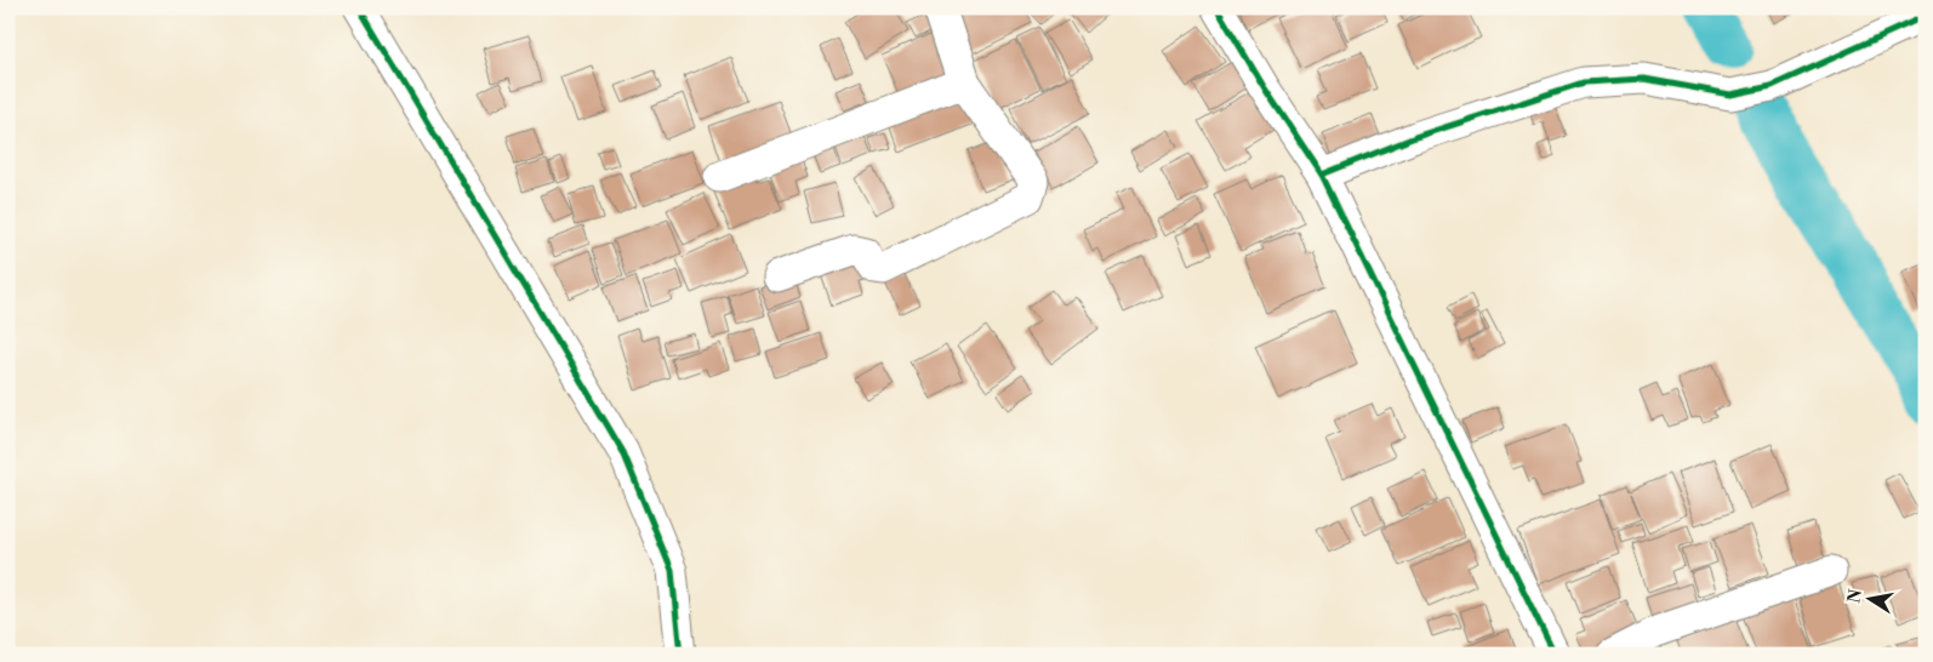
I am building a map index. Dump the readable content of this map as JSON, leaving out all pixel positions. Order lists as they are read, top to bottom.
{
  "north": "left"
}
